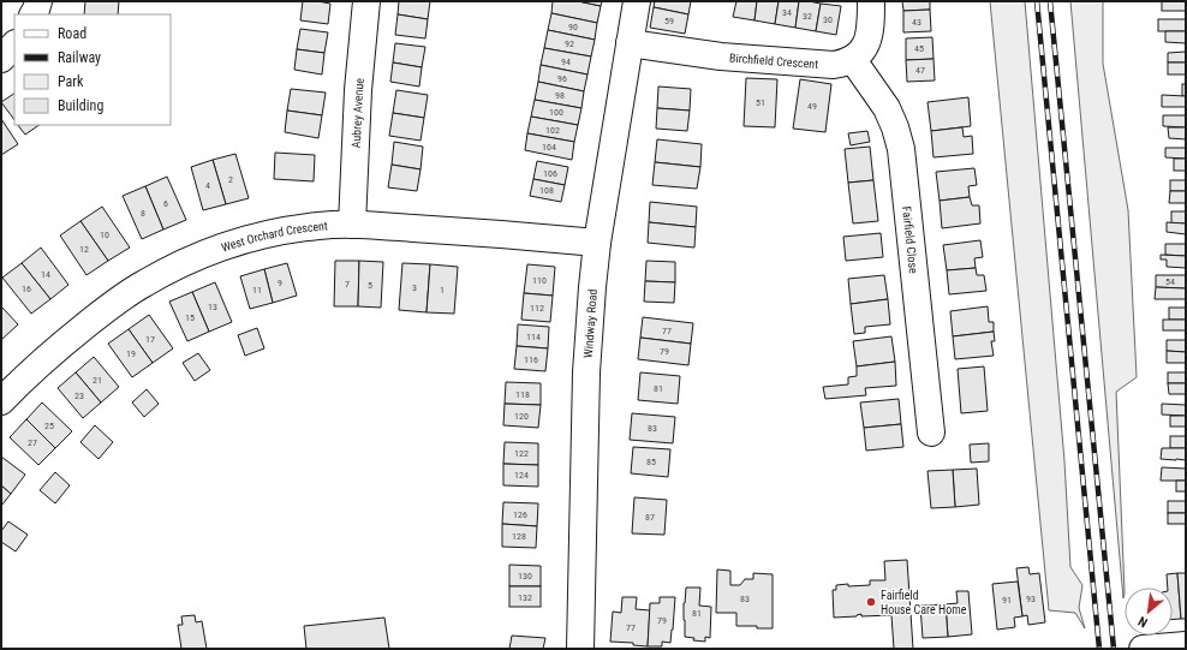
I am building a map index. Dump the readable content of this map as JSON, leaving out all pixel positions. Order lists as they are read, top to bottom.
{
  "streets": {
    "street": [
      "Birchfield Crescent",
      "Aubrey Avenue",
      "West Orchard Crescent",
      "Fairfield Close",
      "Windway Road"
    ]
  },
  "crossings": [
    ["Birchfield Crescent", "Fairfield Close"],
    ["Birchfield Crescent", "Windway Road"],
    ["Aubrey Avenue", "West Orchard Crescent"],
    ["West Orchard Crescent", "Windway Road"]
  ],
  "places": ["Fairfield House Care Home"],
  "house_numbers": [
    "34",
    "32",
    "30",
    "59",
    "43",
    "90",
    "92",
    "45",
    "94",
    "47",
    "96",
    "98",
    "51",
    "49",
    "100",
    "102",
    "104",
    "106",
    "2",
    "4",
    "108",
    "6",
    "8",
    "10",
    "12",
    "14",
    "110",
    "54",
    "9",
    "7",
    "5",
    "3",
    "16",
    "11",
    "1",
    "13",
    "112",
    "15",
    "77",
    "114",
    "17",
    "79",
    "19",
    "116",
    "21",
    "81",
    "118",
    "23",
    "120",
    "25",
    "83",
    "27",
    "122",
    "85",
    "124",
    "126",
    "87",
    "128",
    "130",
    "132",
    "83",
    "93",
    "91",
    "81",
    "79",
    "77"
  ],
  "legend": [
    "Road",
    "Railway",
    "Park",
    "Building"
  ],
  "north": "bottom left"
}
